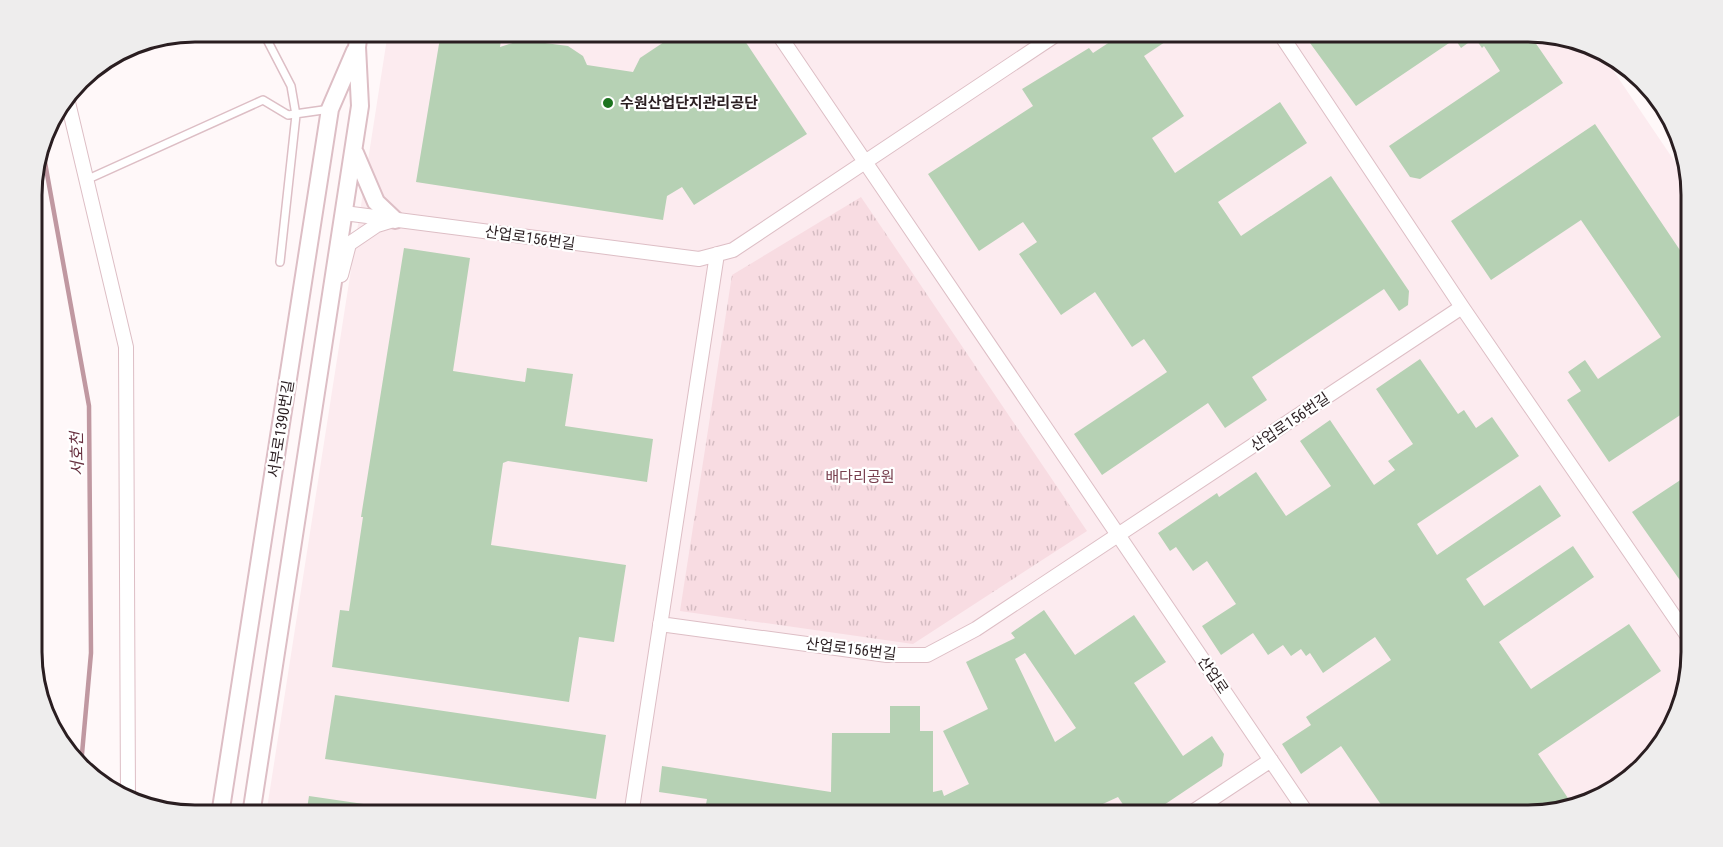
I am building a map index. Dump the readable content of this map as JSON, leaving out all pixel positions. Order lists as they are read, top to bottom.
{
  "streets": {
    "street": ["산업로156번길", "서부로1390번길", "산업로"]
  },
  "crossings": [
    ["산업로156번길", "서부로1390번길"],
    ["산업로156번길", "산업로"]
  ],
  "water": ["서호천"],
  "parks": ["배다리공원"],
  "places": ["수원산업단지관리공단"]
}
